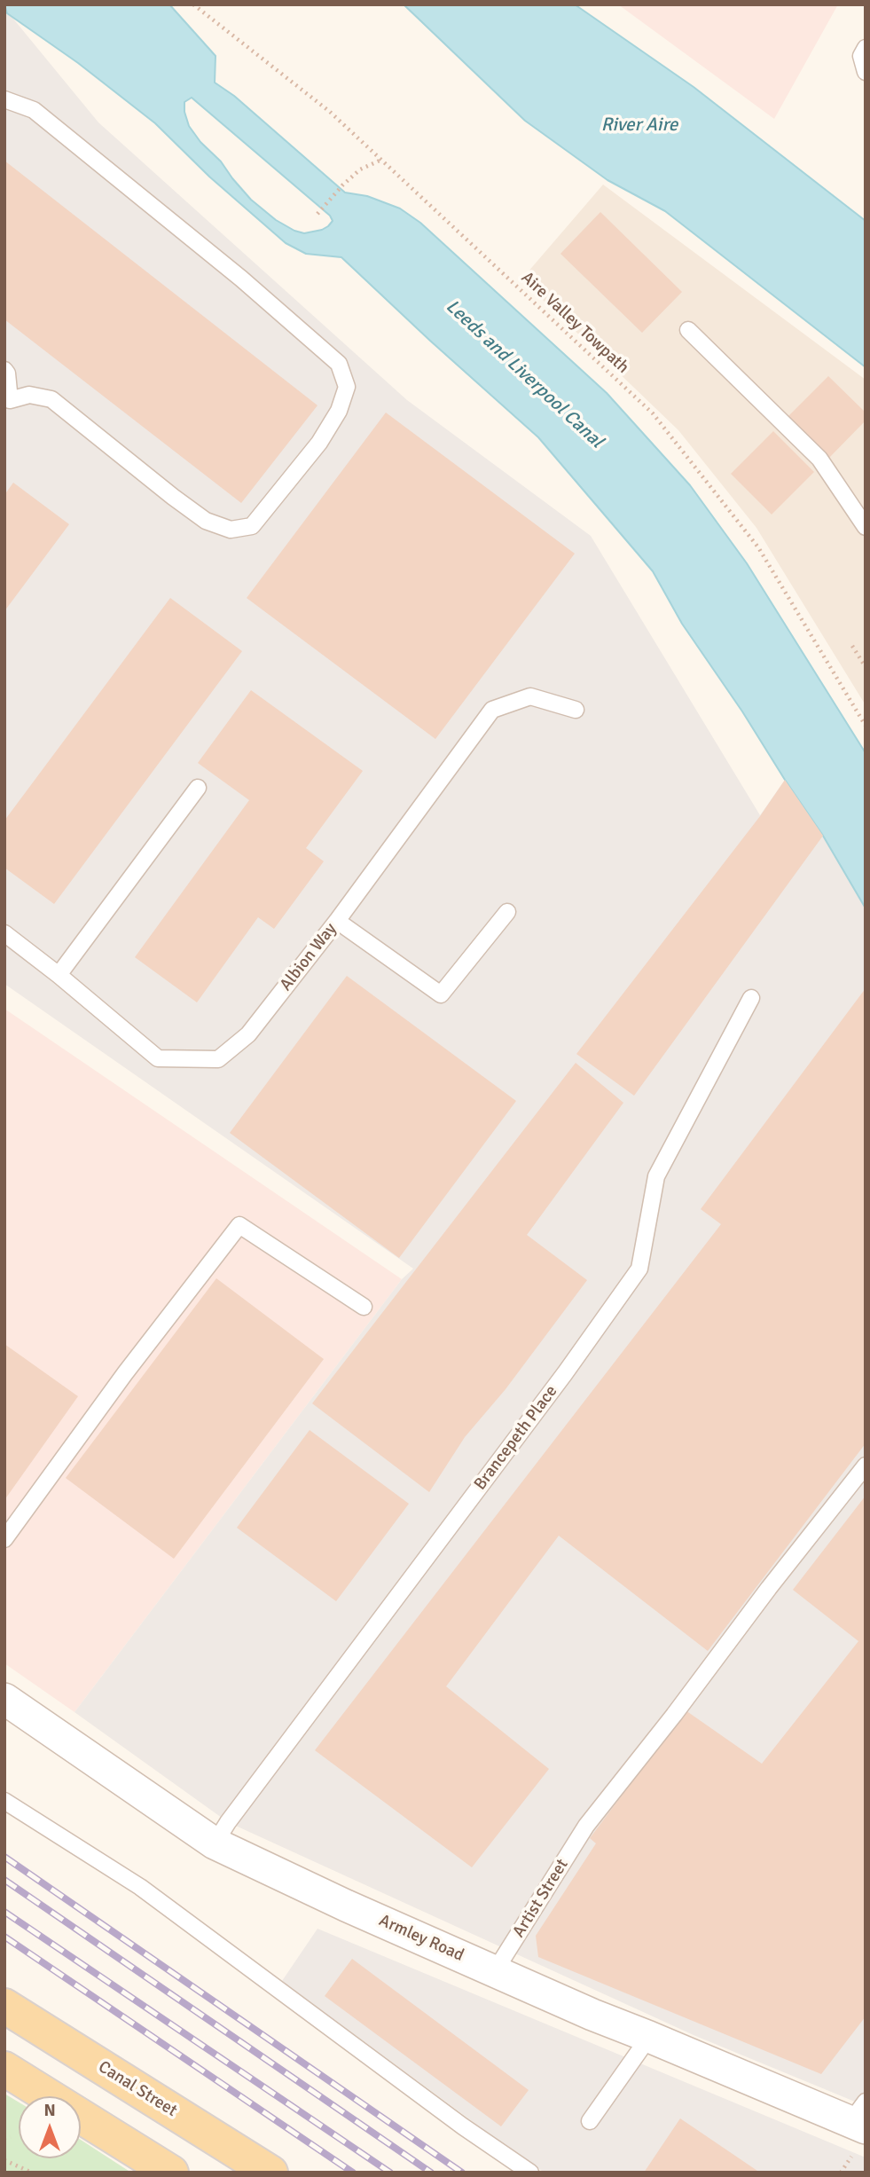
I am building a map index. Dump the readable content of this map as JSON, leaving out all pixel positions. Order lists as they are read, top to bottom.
{
  "streets": {
    "main road": ["Canal Street"],
    "street": ["Armley Road"],
    "lane": ["Albion Way", "Brancepeth Place", "Artist Street"],
    "path": ["Aire Valley Towpath"]
  },
  "crossings": [
    ["Brancepeth Place", "Armley Road"],
    ["Artist Street", "Armley Road"]
  ],
  "water": ["River Aire", "Leeds and Liverpool Canal"],
  "north": "top"
}
